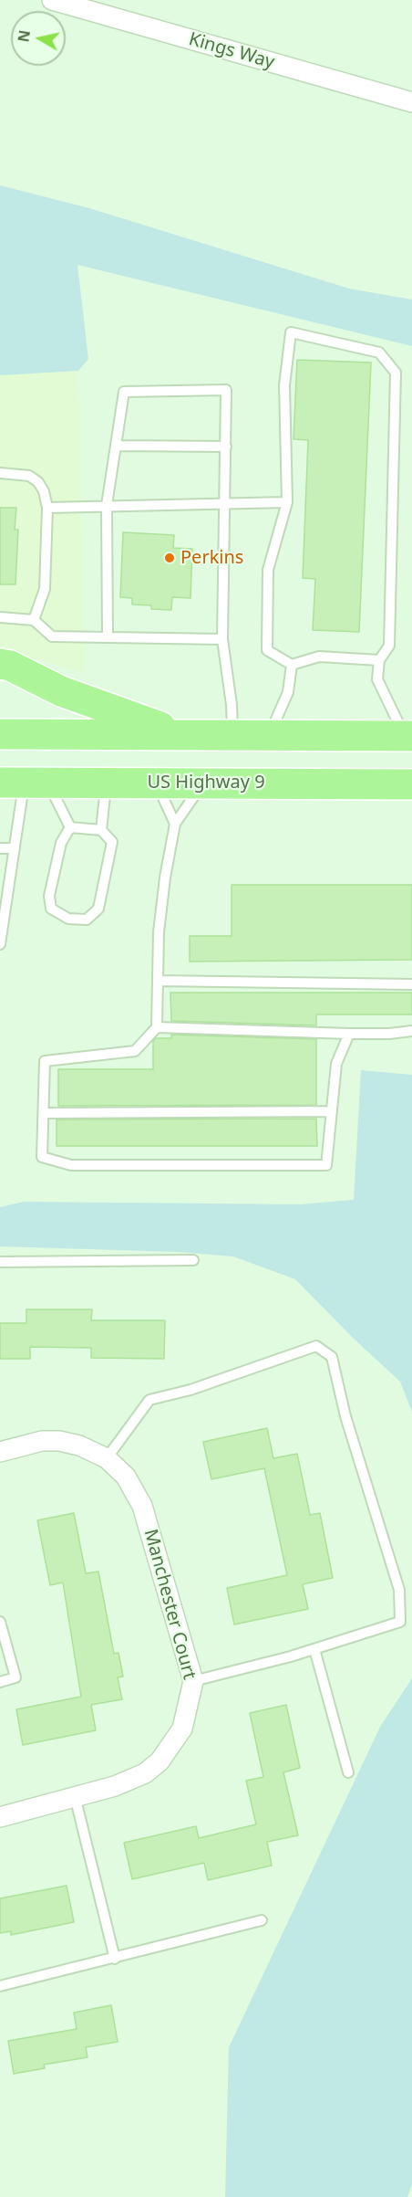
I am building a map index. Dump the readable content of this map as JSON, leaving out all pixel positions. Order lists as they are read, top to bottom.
{
  "streets": {
    "highway": ["US Highway 9"],
    "street": ["Kings Way", "Manchester Court"]
  },
  "places": ["Perkins"],
  "north": "left"
}
